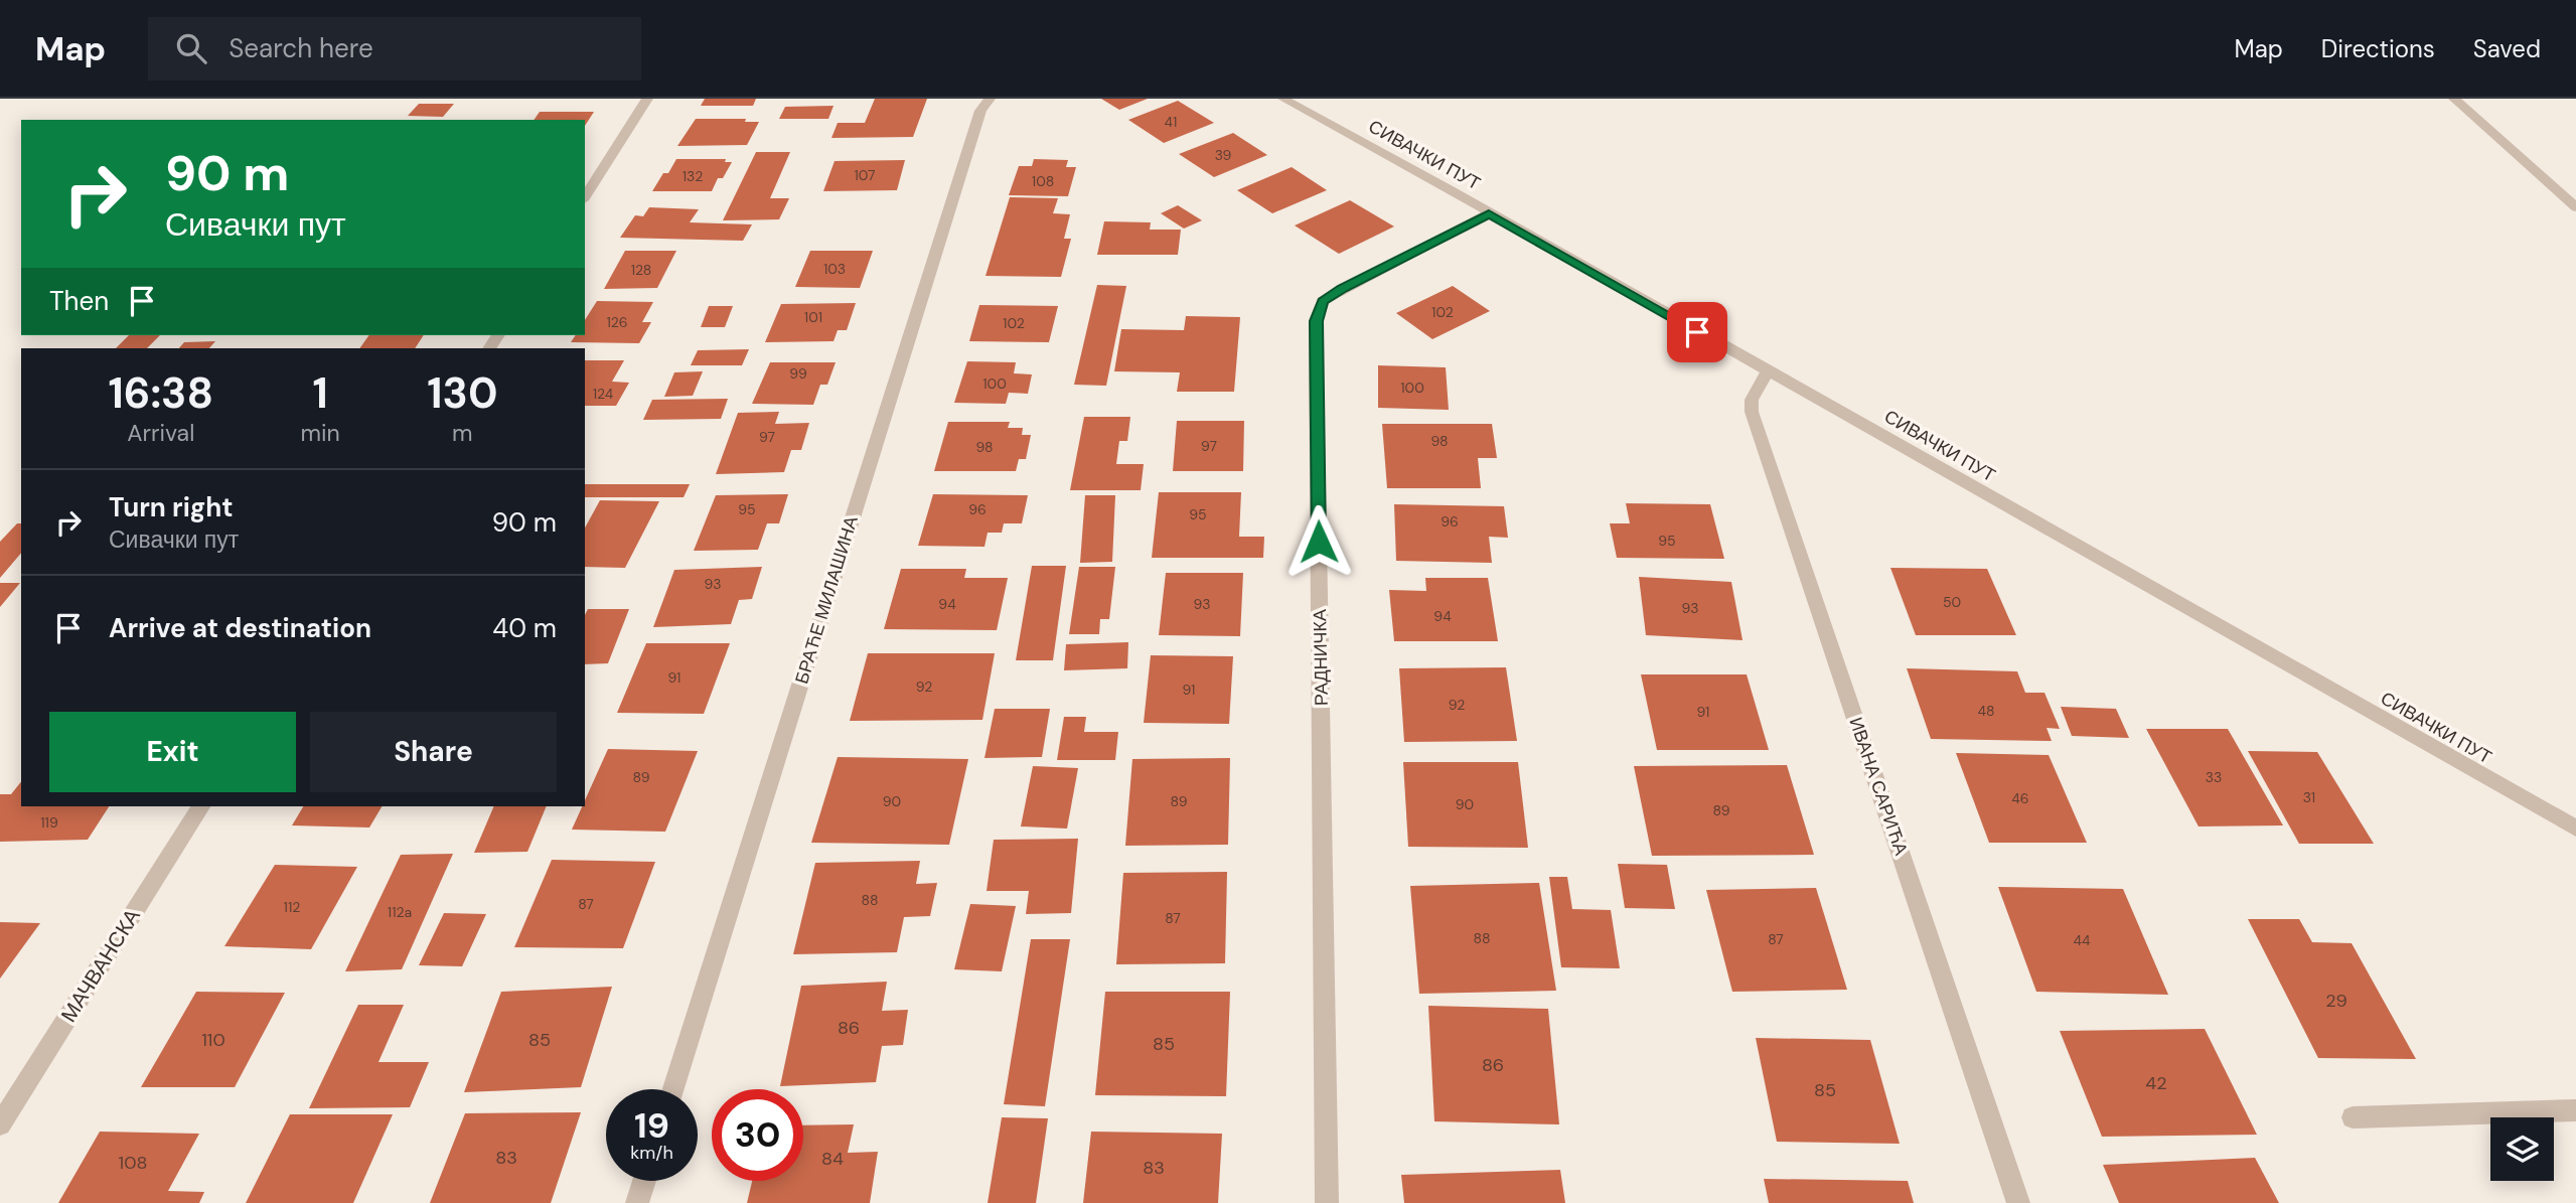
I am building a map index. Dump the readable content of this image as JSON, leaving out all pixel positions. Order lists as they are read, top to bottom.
{
  "streets": {
    "street": [
      "СИВАЧКИ ПУТ",
      "БРАЋЕ МИЛАШИНА",
      "РАДНИЧКА",
      "ИВАНА САРИЋА",
      "МАЧВАНСКА"
    ]
  },
  "crossings": [
    ["СИВАЧКИ ПУТ", "РАДНИЧКА"],
    ["СИВАЧКИ ПУТ", "ИВАНА САРИЋА"]
  ],
  "house_numbers": [
    "41",
    "39",
    "107",
    "132",
    "108",
    "103",
    "128",
    "102",
    "101",
    "126",
    "102",
    "99",
    "100",
    "100",
    "124",
    "97",
    "98",
    "97",
    "98",
    "95",
    "96",
    "95",
    "96",
    "95",
    "93",
    "50",
    "94",
    "93",
    "93",
    "94",
    "91",
    "92",
    "91",
    "92",
    "48",
    "91",
    "89",
    "33",
    "31",
    "46",
    "90",
    "89",
    "90",
    "89",
    "119",
    "88",
    "87",
    "112",
    "112a",
    "87",
    "88",
    "87",
    "44",
    "29",
    "86",
    "110",
    "85",
    "85",
    "86",
    "42",
    "85",
    "83",
    "84",
    "108",
    "83"
  ],
  "page": {
    "header": "Map",
    "search": "Search here",
    "nav": ["Map", "Directions", "Saved"],
    "turn": ["90 m", "Сивачки пут"],
    "then": "Then",
    "eta": [
      "16:38",
      "Arrival",
      "1",
      "min",
      "130",
      "m"
    ],
    "list": [
      {
        "name": "Turn right",
        "note": "Сивачки пут",
        "value": "90 m"
      },
      {
        "name": "Arrive at destination",
        "value": "40 m"
      }
    ],
    "buttons": ["Exit", "Share"],
    "speed": "19 km/h",
    "limit": "30"
  }
}
